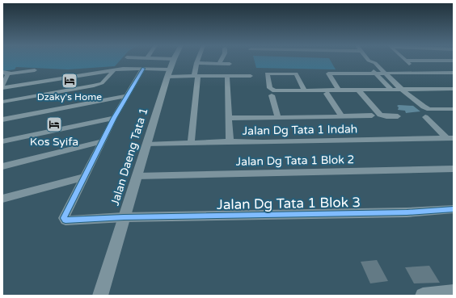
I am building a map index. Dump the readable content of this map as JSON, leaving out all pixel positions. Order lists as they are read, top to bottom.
{
  "streets": {
    "street": [
      "Jalan Dg Tata 1 Indah",
      "Jalan Daeng Tata 1",
      "Jalan Dg Tata 1 Blok 2",
      "Jalan Dg Tata 1 Blok 3"
    ]
  },
  "crossings": [
    ["Jalan Dg Tata 1 Indah", "Jalan Daeng Tata 1"],
    ["Jalan Daeng Tata 1", "Jalan Dg Tata 1 Blok 2"],
    ["Jalan Daeng Tata 1", "Jalan Dg Tata 1 Blok 3"]
  ],
  "places": {
    "hotel": ["Dzaky's Home", "Kos Syifa"]
  }
}
